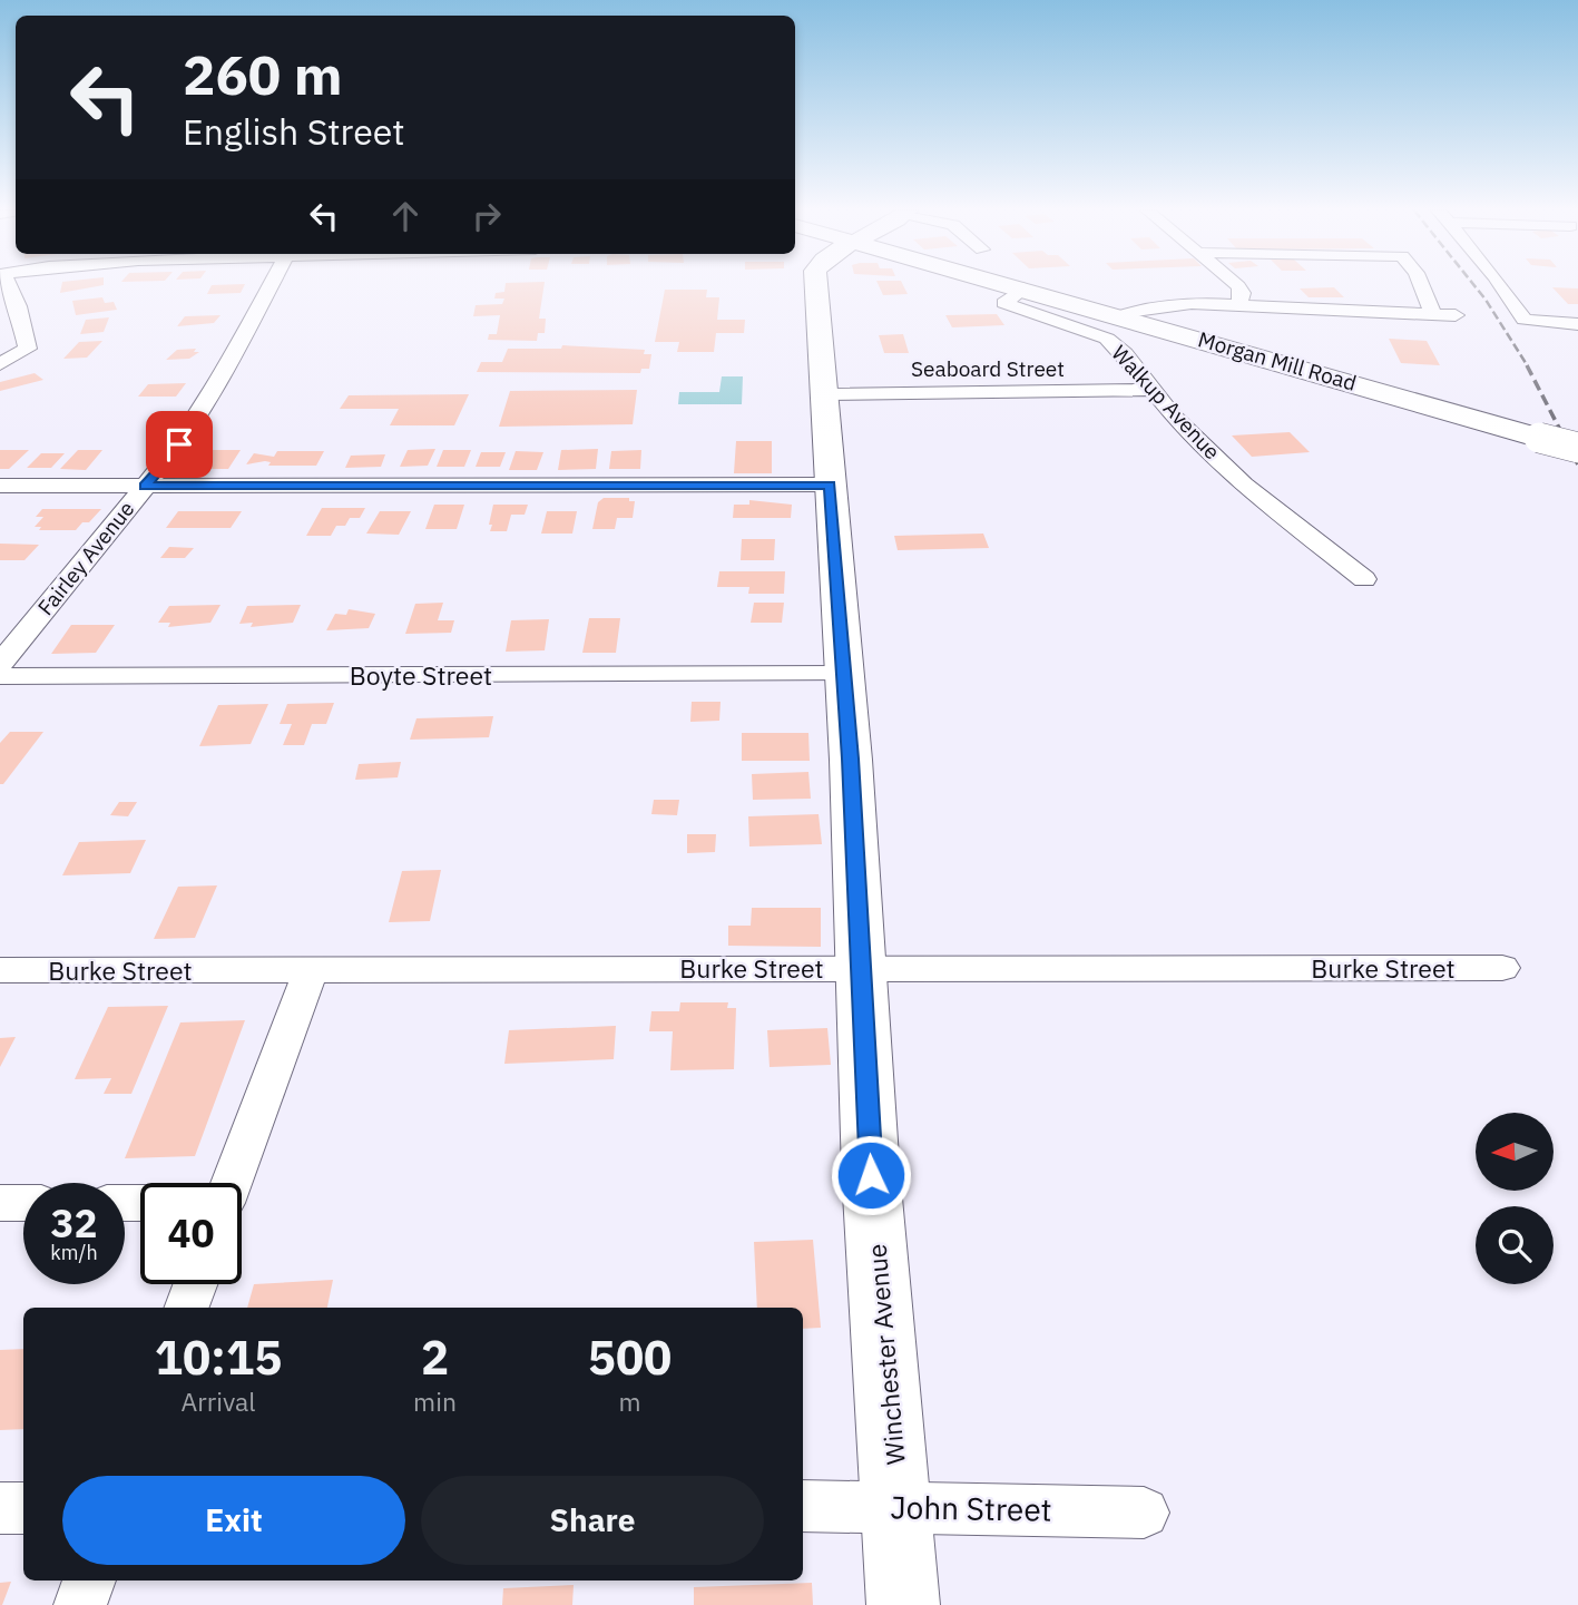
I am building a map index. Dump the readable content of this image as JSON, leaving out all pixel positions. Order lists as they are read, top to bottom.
{
  "streets": {
    "street": [
      "Morgan Mill Road",
      "Seaboard Street",
      "Walkup Avenue",
      "Fairley Avenue",
      "Boyte Street",
      "Burke Street",
      "Winchester Avenue",
      "John Street"
    ]
  },
  "crossings": [
    ["Morgan Mill Road", "Walkup Avenue"],
    ["Seaboard Street", "Walkup Avenue"],
    ["Seaboard Street", "Winchester Avenue"],
    ["Boyte Street", "Winchester Avenue"],
    ["Burke Street", "Winchester Avenue"],
    ["Winchester Avenue", "John Street"]
  ],
  "north": "left",
  "page": {
    "turn": ["260 m", "English Street"],
    "speed": "32 km/h",
    "limit": "40",
    "eta": [
      "10:15",
      "Arrival",
      "2",
      "min",
      "500",
      "m"
    ],
    "buttons": ["Exit", "Share"]
  }
}
